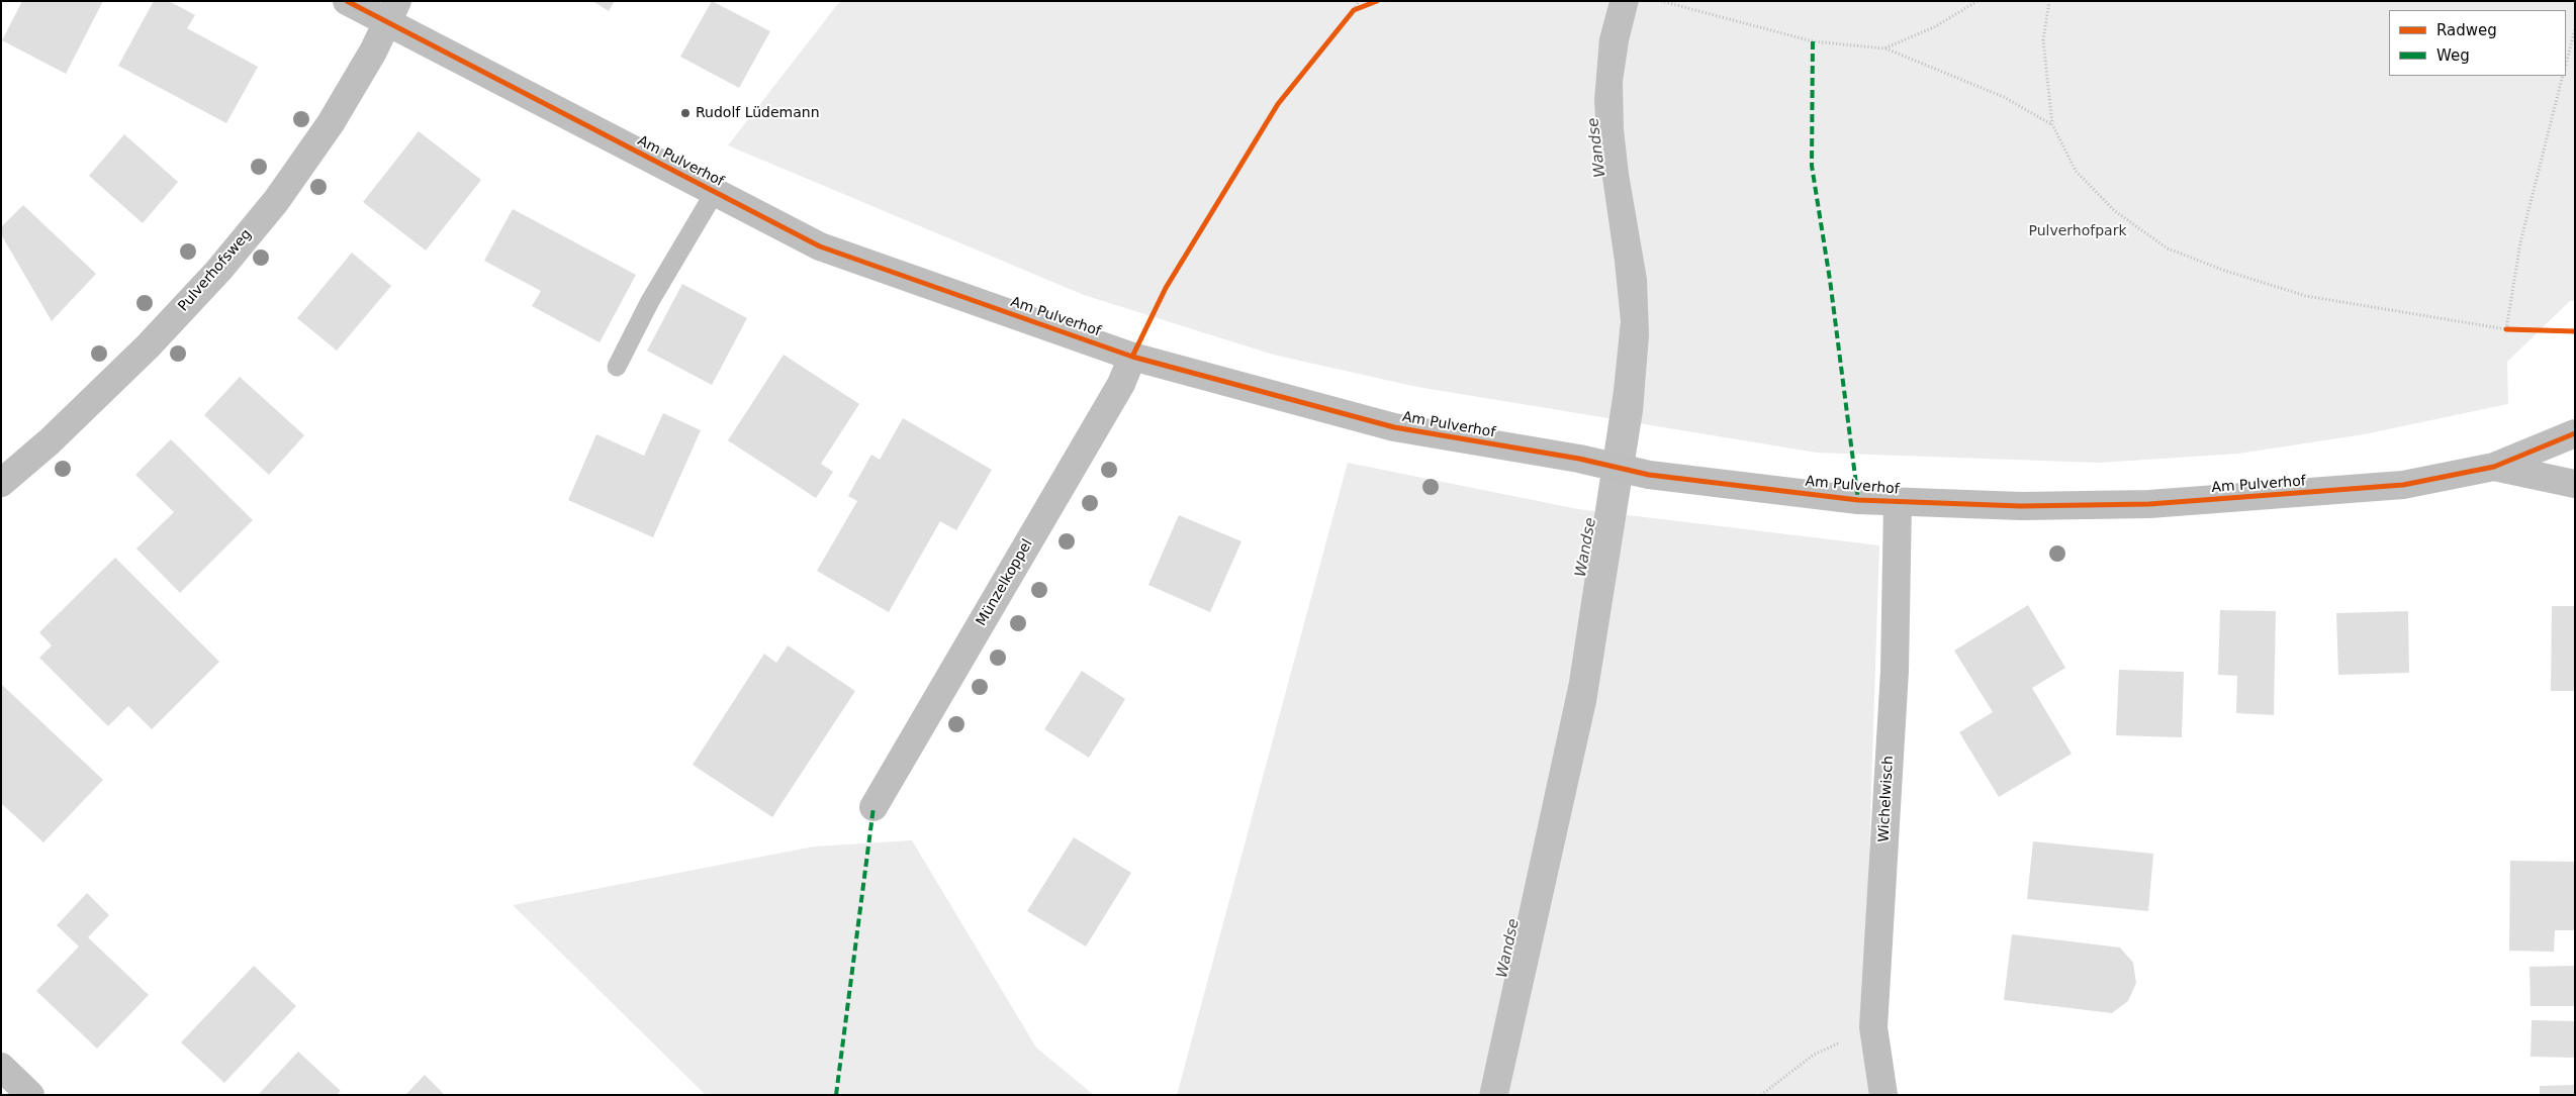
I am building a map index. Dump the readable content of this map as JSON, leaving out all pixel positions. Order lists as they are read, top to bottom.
{
  "streets": {
    "street": [
      "Am Pulverhof",
      "Pulverhofsweg",
      "Münzelkoppel",
      "Wichelwisch"
    ]
  },
  "crossings": [
    ["Am Pulverhof", "Pulverhofsweg"],
    ["Am Pulverhof", "Münzelkoppel"],
    ["Am Pulverhof", "Wichelwisch"]
  ],
  "water": ["Wandse"],
  "parks": ["Pulverhofpark"],
  "places": ["Rudolf Lüdemann"],
  "legend": ["Radweg", "Weg"]
}
